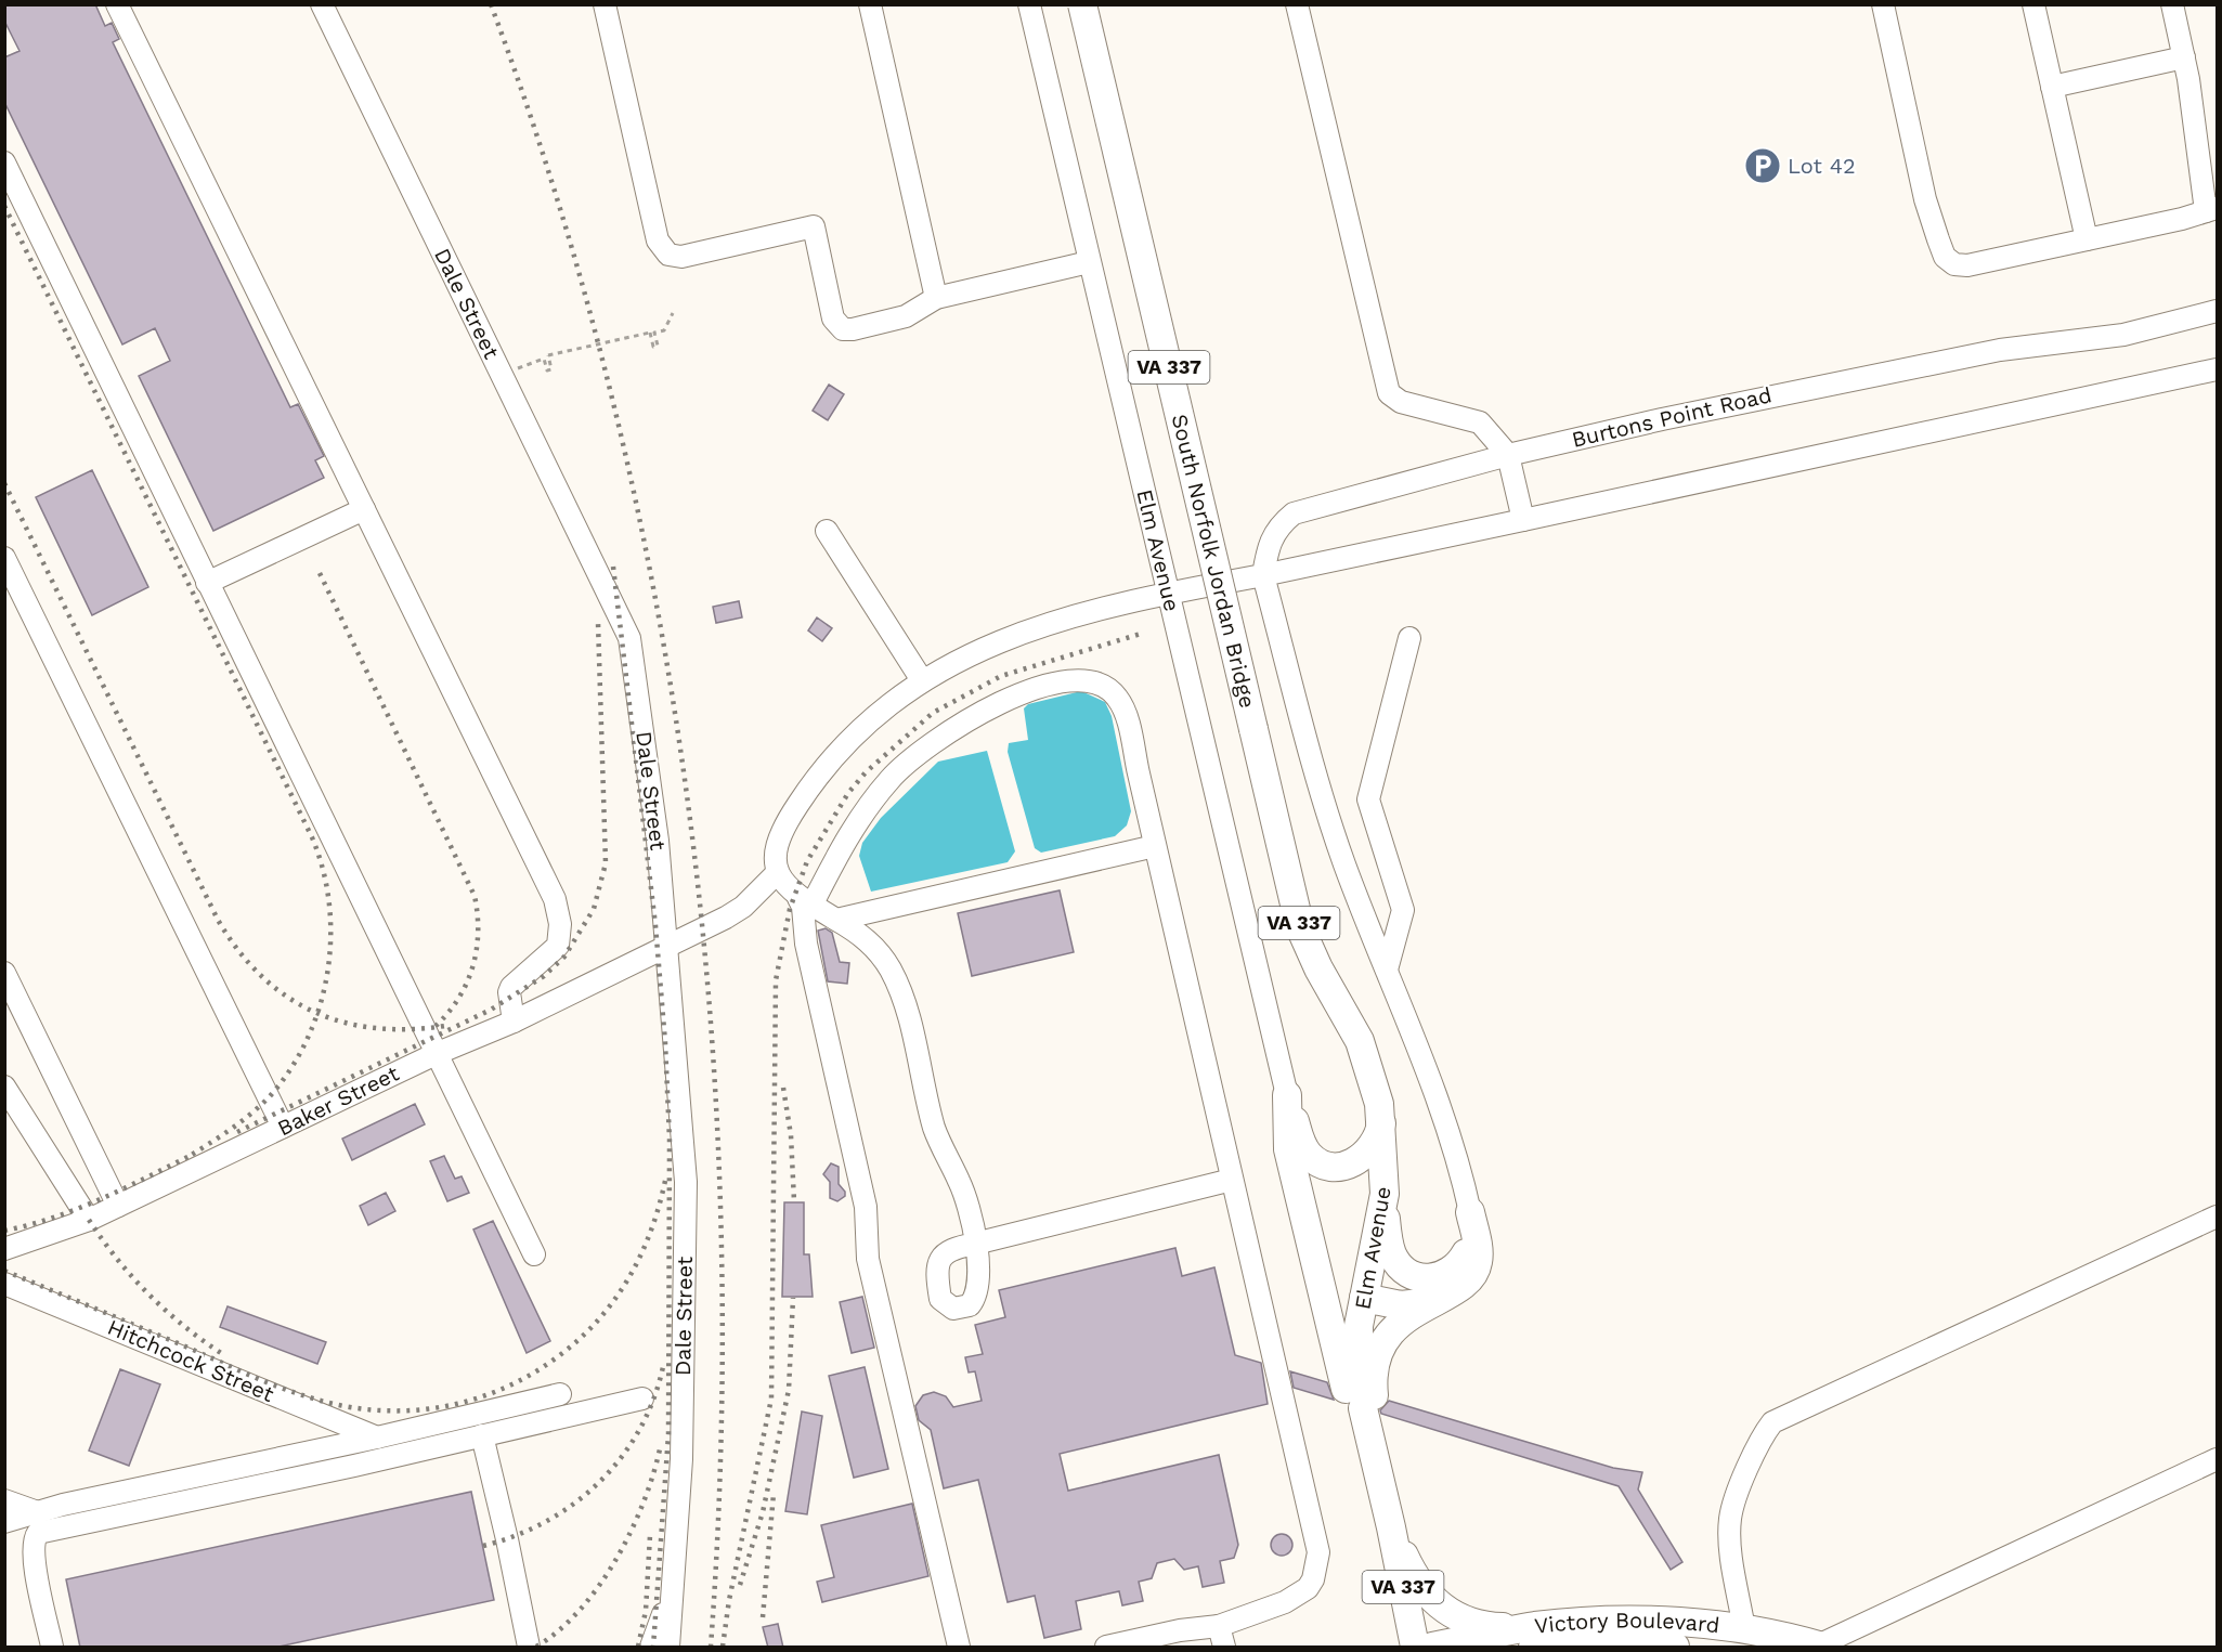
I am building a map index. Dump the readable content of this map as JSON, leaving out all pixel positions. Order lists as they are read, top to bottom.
{
  "streets": {
    "main road": [
      "VA 337",
      "Elm Avenue",
      "South Norfolk Jordan Bridge",
      "Victory Boulevard"
    ],
    "street": [
      "Dale Street",
      "Burtons Point Road",
      "Baker Street",
      "Hitchcock Street"
    ]
  },
  "crossings": [
    ["Dale Street", "Baker Street"],
    ["VA 337", "Elm Avenue"],
    ["Elm Avenue", "South Norfolk Jordan Bridge"]
  ],
  "places": {
    "parking": ["Lot 42"]
  }
}
